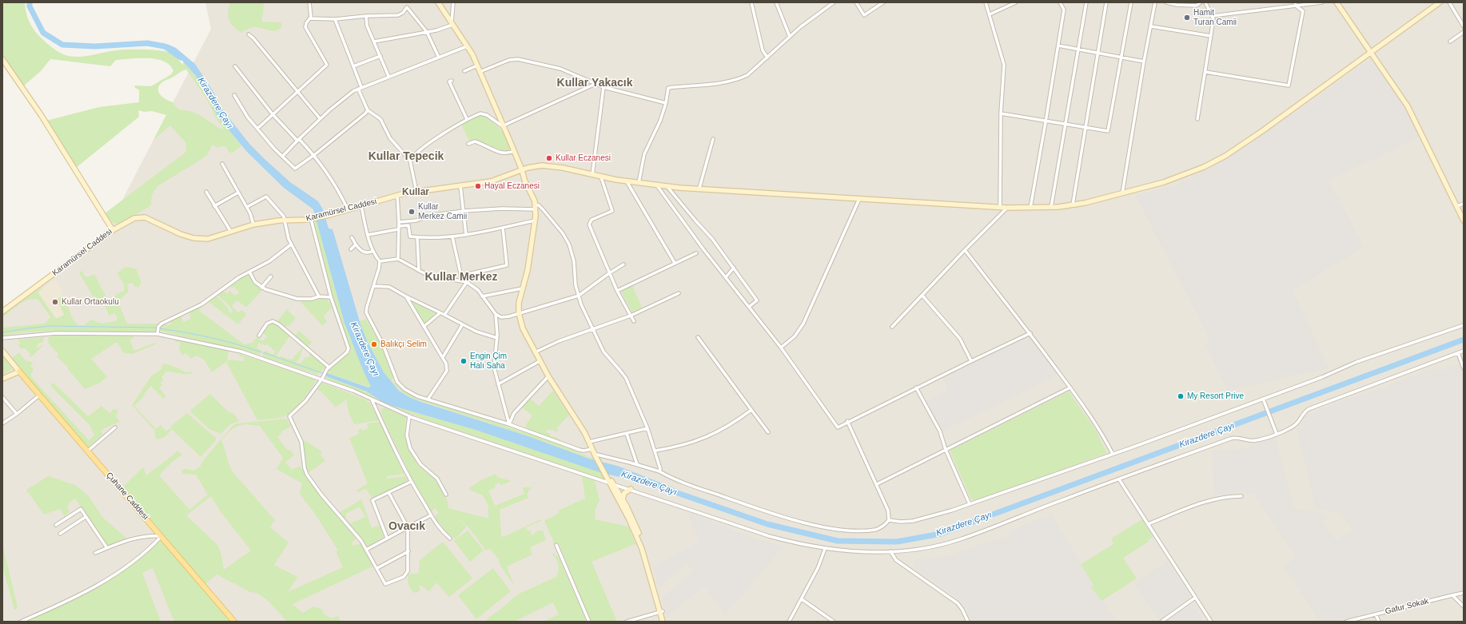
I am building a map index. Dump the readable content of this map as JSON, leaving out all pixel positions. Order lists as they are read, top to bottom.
{
  "streets": {
    "main road": ["Karamürsel Caddesi", "Çuhane Caddesi"],
    "street": ["Gafur Sokak"]
  },
  "districts": [
    "Kullar Yakacık",
    "Kullar Tepecik",
    "Kullar",
    "Kullar Merkez",
    "Ovacık"
  ],
  "water": ["Kirazdere Çayı"],
  "places": [
    "Hamit Turan Camii",
    "Kullar Eczanesi",
    "Hayal Eczanesi",
    "Kullar Merkez Camii",
    "Kullar Ortaokulu",
    "Balıkçı Selim",
    "Engin Çim Halı Saha",
    "My Resort Prive"
  ]
}
